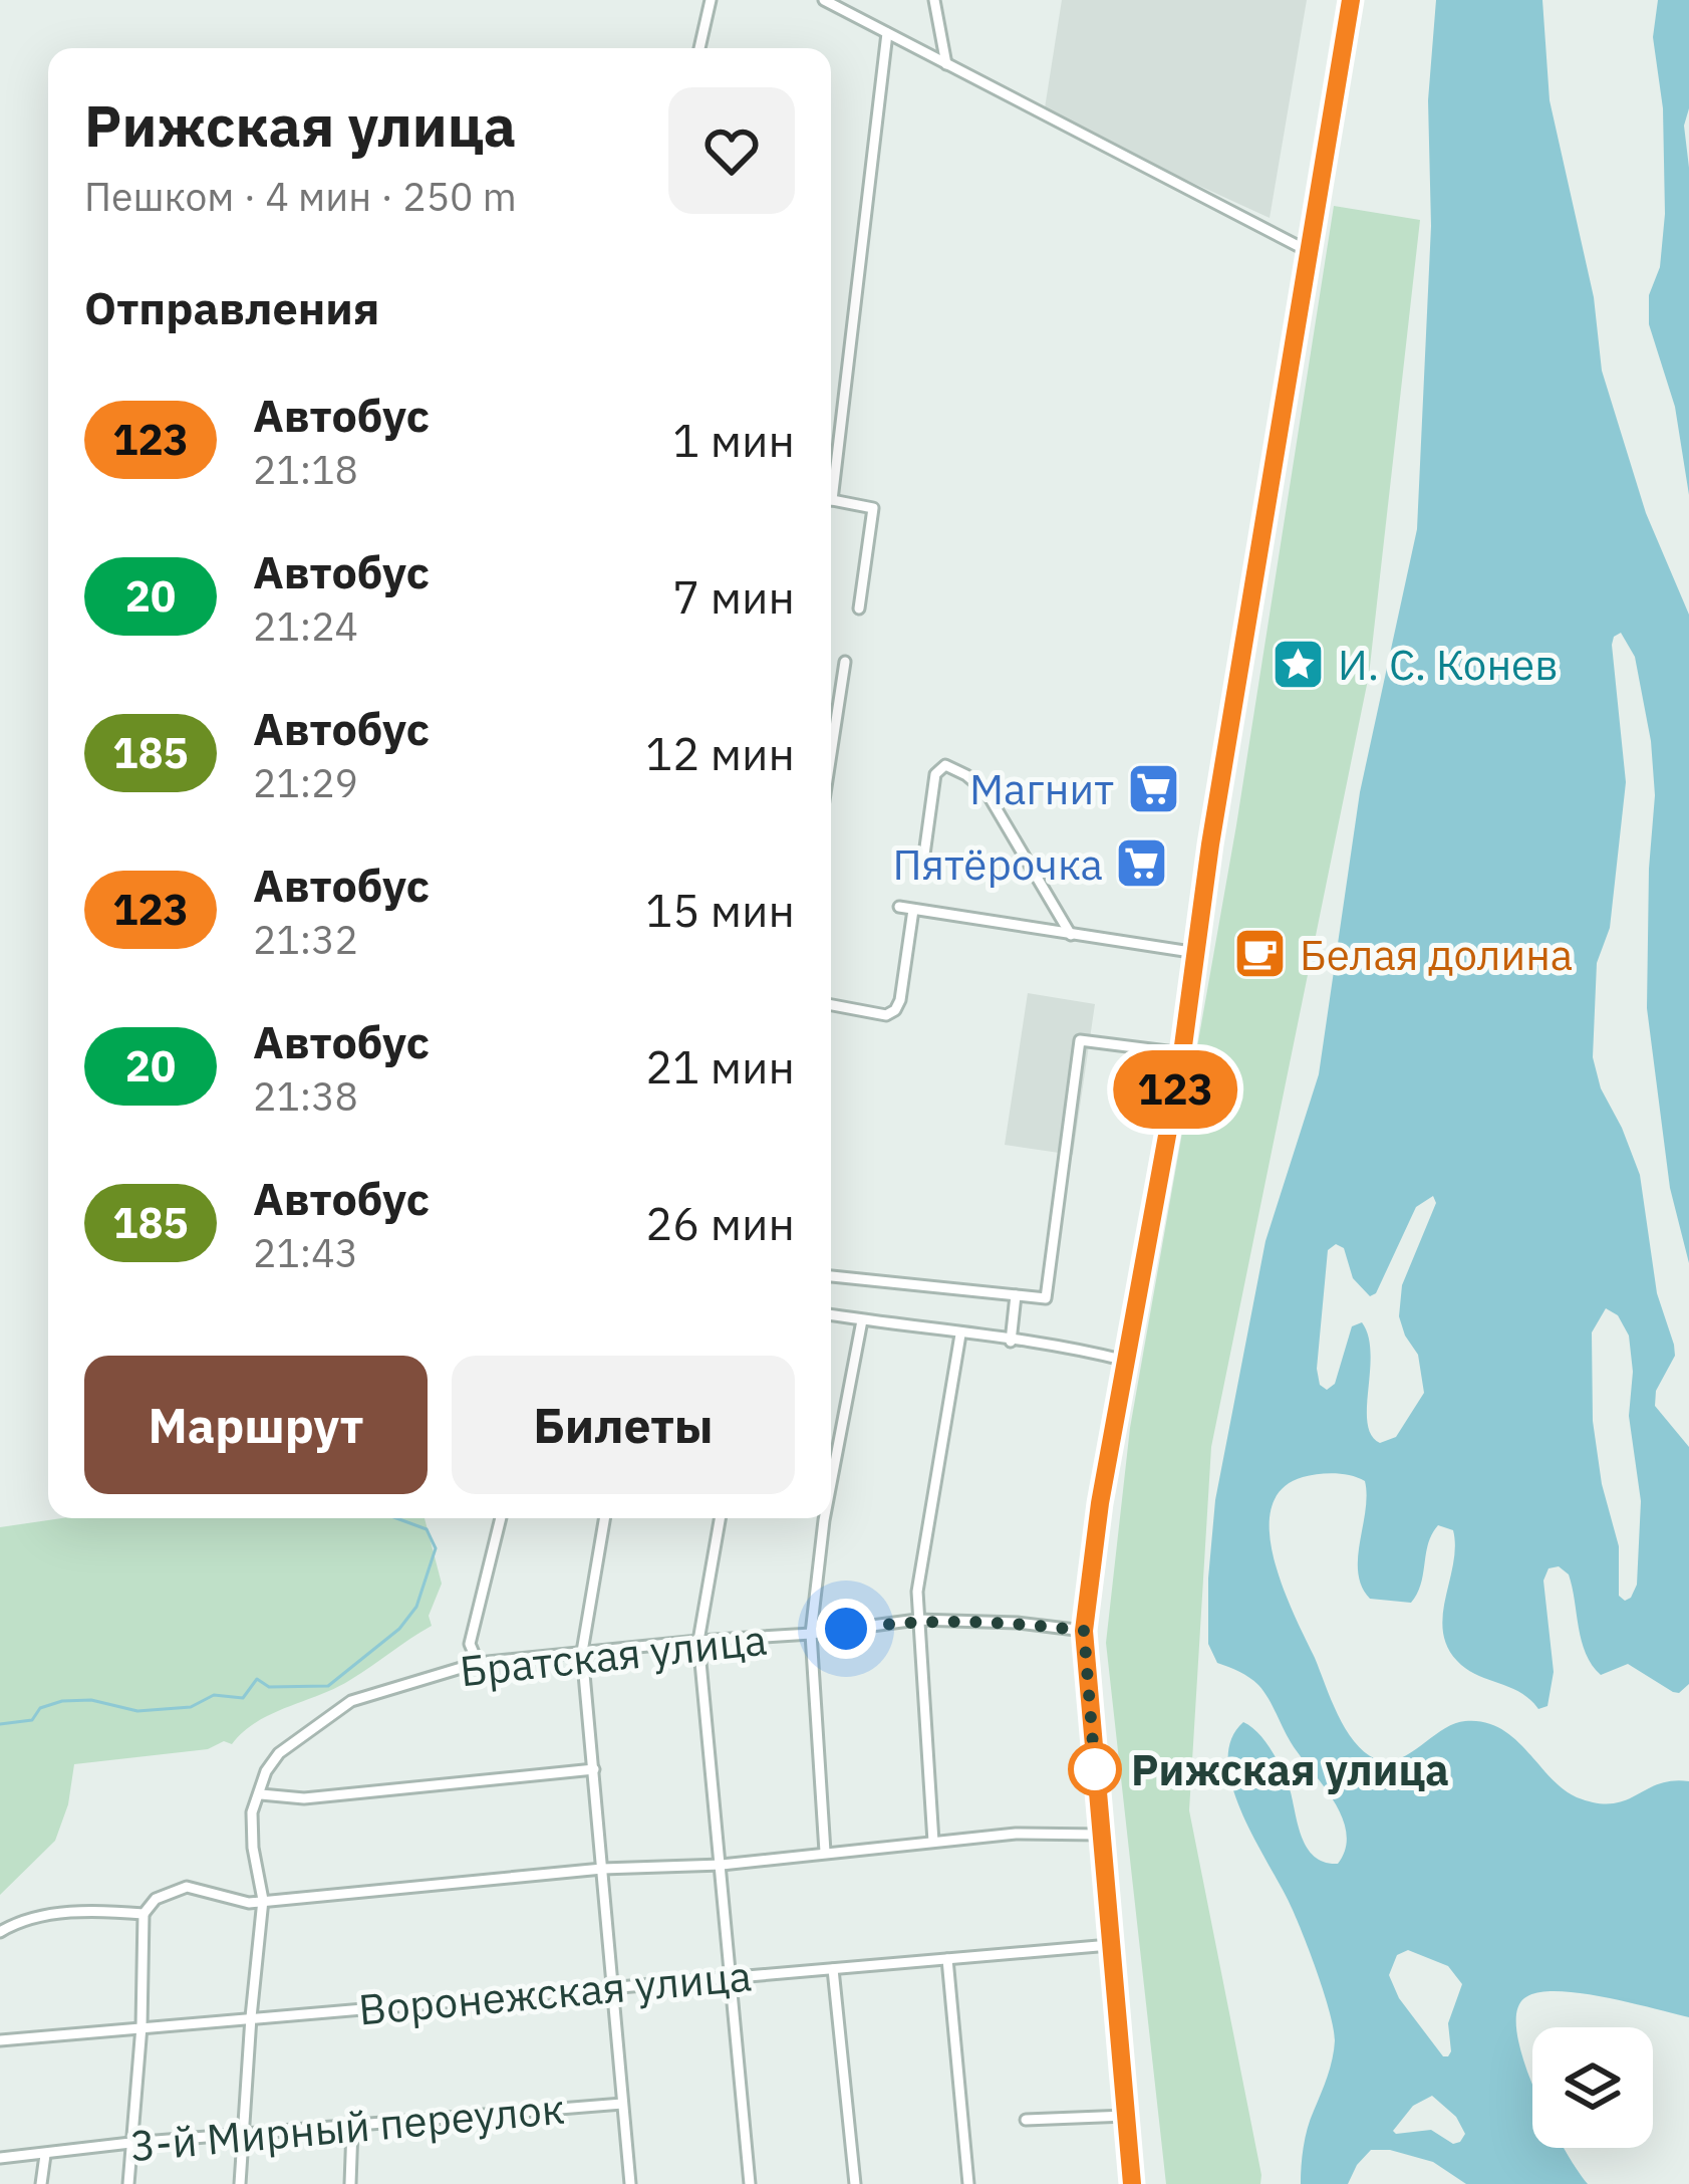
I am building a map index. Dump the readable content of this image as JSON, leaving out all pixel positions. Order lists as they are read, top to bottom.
{
  "streets": {
    "street": ["Братская улица", "Воронежская улица", "3-й Мирный переулок"]
  },
  "places": {
    "place": ["И. С. Конев"],
    "supermarket": ["Магнит", "Пятёрочка"],
    "cafe": ["Белая долина"],
    "other": ["Рижская улица"]
  },
  "lines": ["bus line 123"],
  "page": {
    "on_map": "123",
    "heading": [
      ["Рижская улица", "Пешком · 4 мин · 250 m"],
      "Отправления"
    ],
    "list": [
      {
        "mark": "123",
        "name": "Автобус",
        "note": "21:18",
        "value": "1 мин"
      },
      {
        "mark": "20",
        "name": "Автобус",
        "note": "21:24",
        "value": "7 мин"
      },
      {
        "mark": "185",
        "name": "Автобус",
        "note": "21:29",
        "value": "12 мин"
      },
      {
        "mark": "123",
        "name": "Автобус",
        "note": "21:32",
        "value": "15 мин"
      },
      {
        "mark": "20",
        "name": "Автобус",
        "note": "21:38",
        "value": "21 мин"
      },
      {
        "mark": "185",
        "name": "Автобус",
        "note": "21:43",
        "value": "26 мин"
      }
    ],
    "buttons": ["Маршрут", "Билеты"]
  }
}
